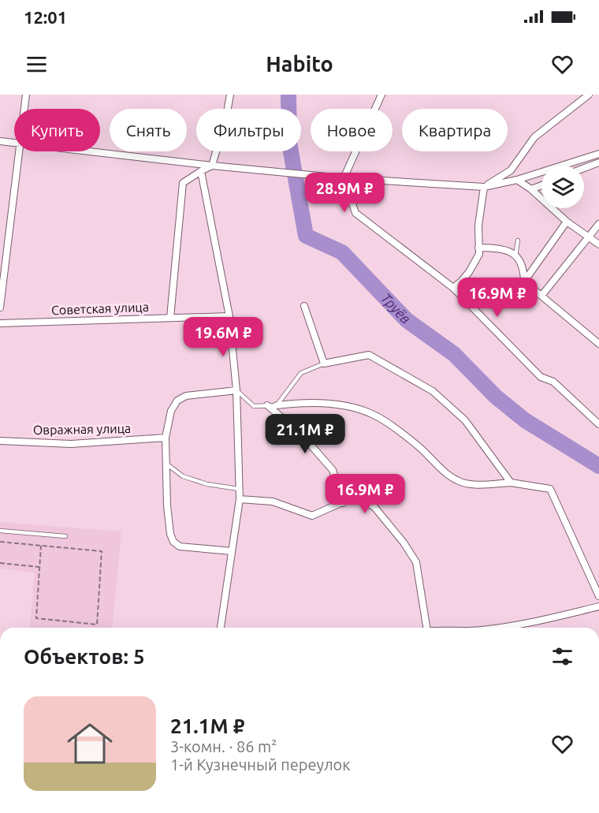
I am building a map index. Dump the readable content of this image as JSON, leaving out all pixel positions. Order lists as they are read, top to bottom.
{
  "streets": {
    "street": ["Советская улица", "Овражная улица"]
  },
  "water": ["Труёв"],
  "page": {
    "status": "12:01",
    "header": "Habito",
    "chip": [
      "Купить",
      "Снять",
      "Фильтры",
      "Новое",
      "Квартира"
    ],
    "price": [
      "28.9M ₽",
      "16.9M ₽",
      "19.6M ₽",
      "21.1M ₽",
      "16.9M ₽"
    ],
    "heading": "Объектов: 5",
    "list": [
      {
        "name": "21.1M ₽",
        "note": "3-комн. · 86 m² · 1-й Кузнечный переулок"
      }
    ]
  }
}
